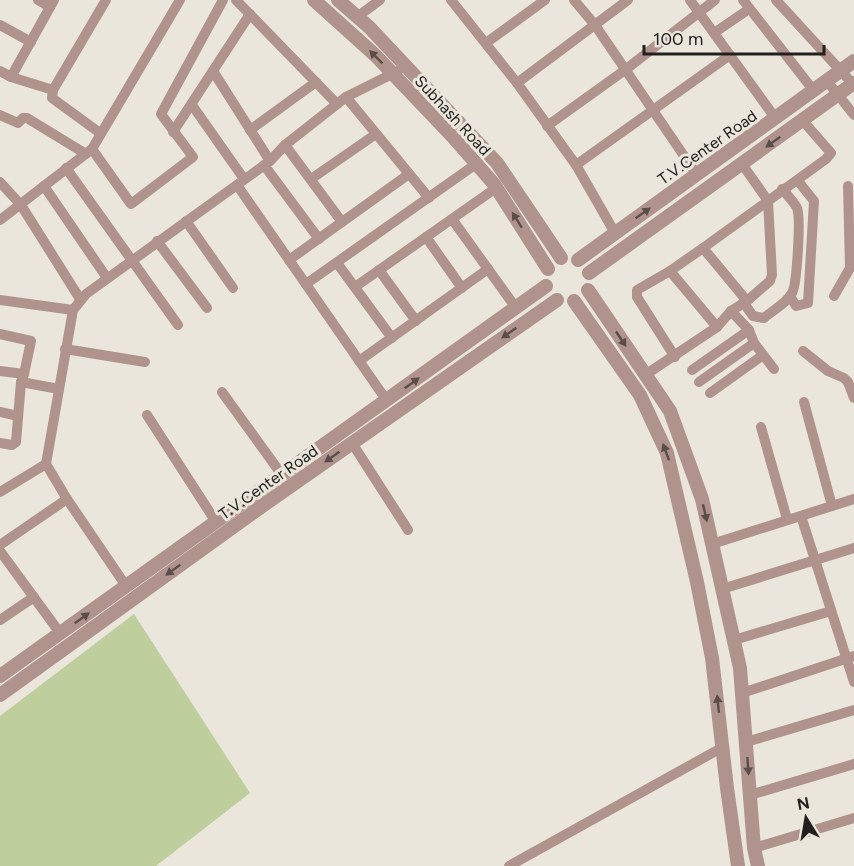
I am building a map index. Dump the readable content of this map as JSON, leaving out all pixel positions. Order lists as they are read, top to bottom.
{
  "streets": {
    "street": ["Subhash Road", "T.V.Center Road"]
  },
  "crossings": [
    ["Subhash Road", "T.V.Center Road"]
  ],
  "scale_bar": "100 m",
  "north": "top"
}
